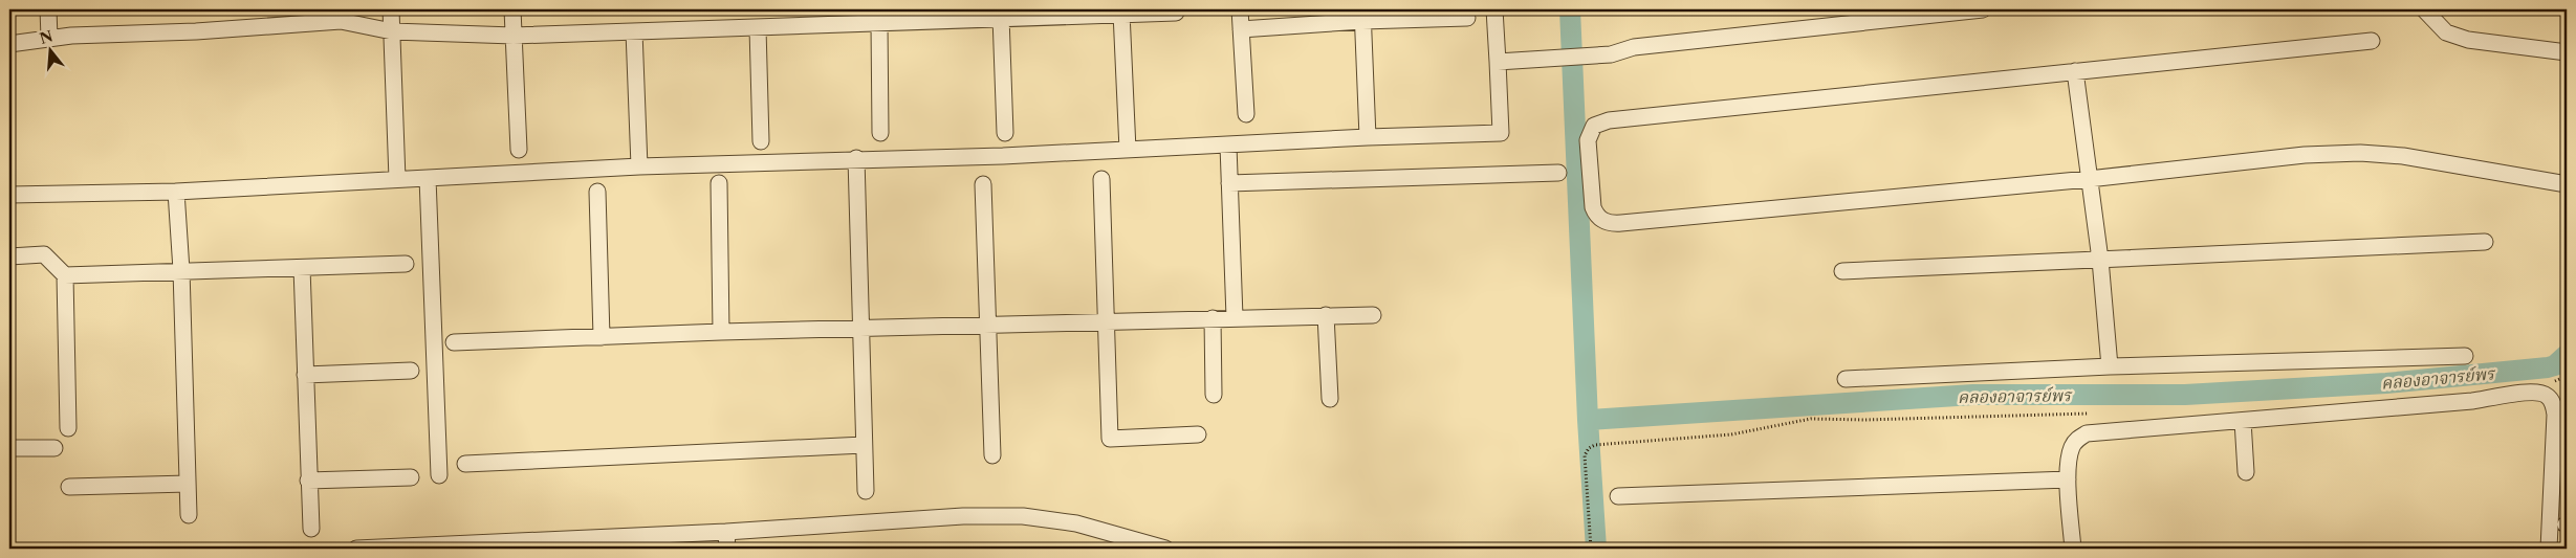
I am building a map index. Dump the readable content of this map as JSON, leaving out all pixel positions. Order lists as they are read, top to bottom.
{
  "water": ["คลองอาจารย์พร"],
  "north": "top"
}
